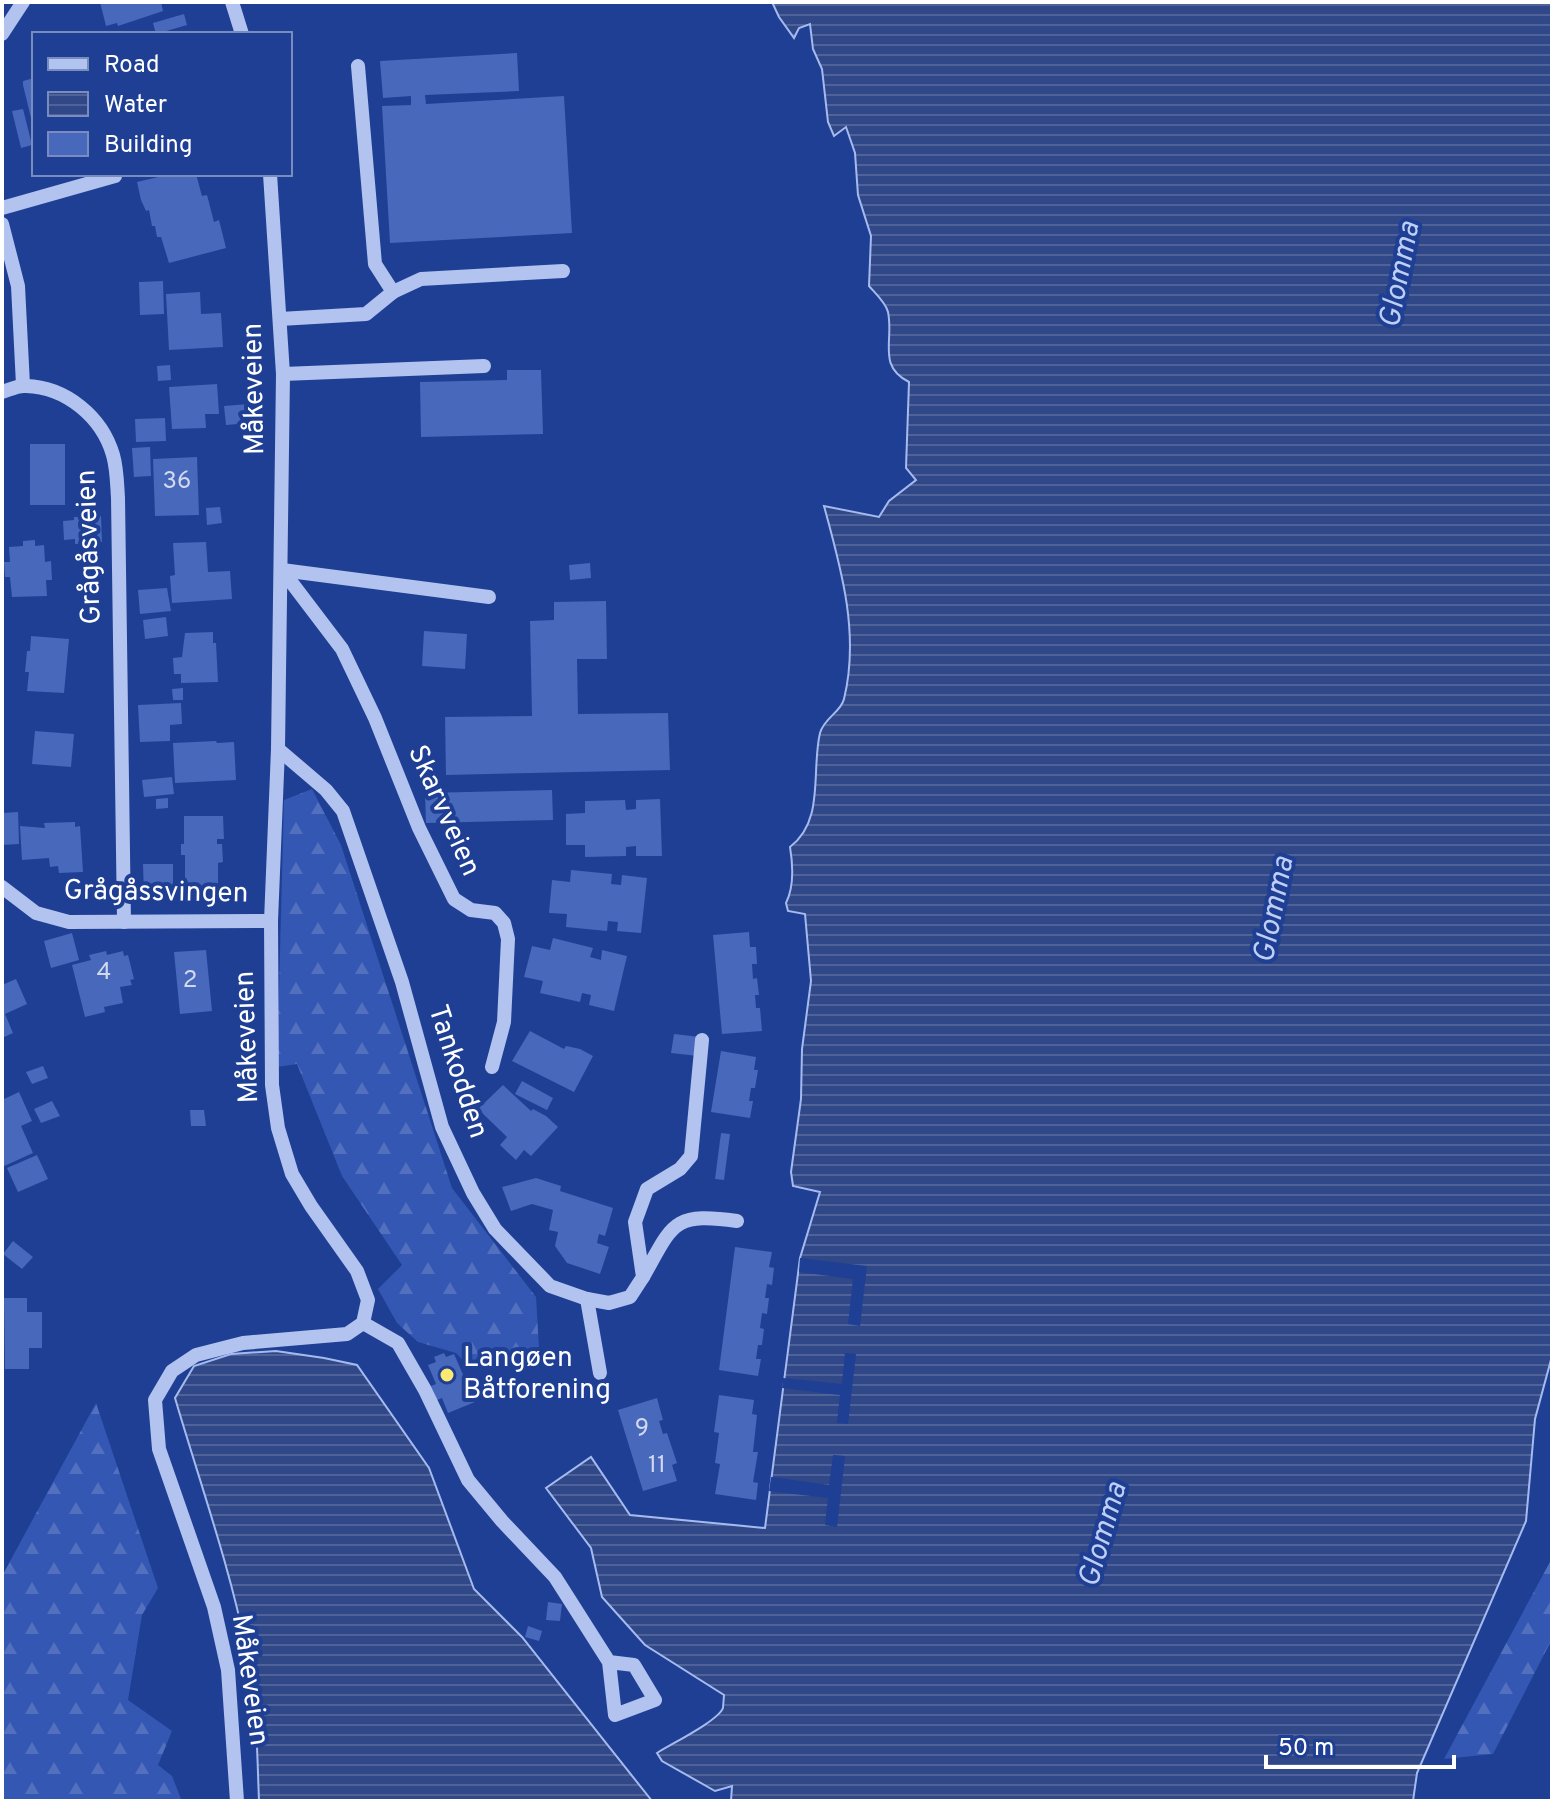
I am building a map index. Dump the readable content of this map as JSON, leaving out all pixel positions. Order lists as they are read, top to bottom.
{
  "streets": {
    "street": [
      "Måkeveien",
      "Grågåsveien",
      "Skarvveien",
      "Grågåssvingen",
      "Tankodden"
    ]
  },
  "crossings": [
    ["Måkeveien", "Skarvveien"],
    ["Måkeveien", "Grågåssvingen"],
    ["Måkeveien", "Tankodden"],
    ["Grågåsveien", "Grågåssvingen"]
  ],
  "water": ["Glomma"],
  "places": ["Langøen Båtforening"],
  "house_numbers": [
    "36",
    "4",
    "2",
    "9",
    "11"
  ],
  "legend": ["Road", "Water", "Building"],
  "scale_bar": "50 m"
}
